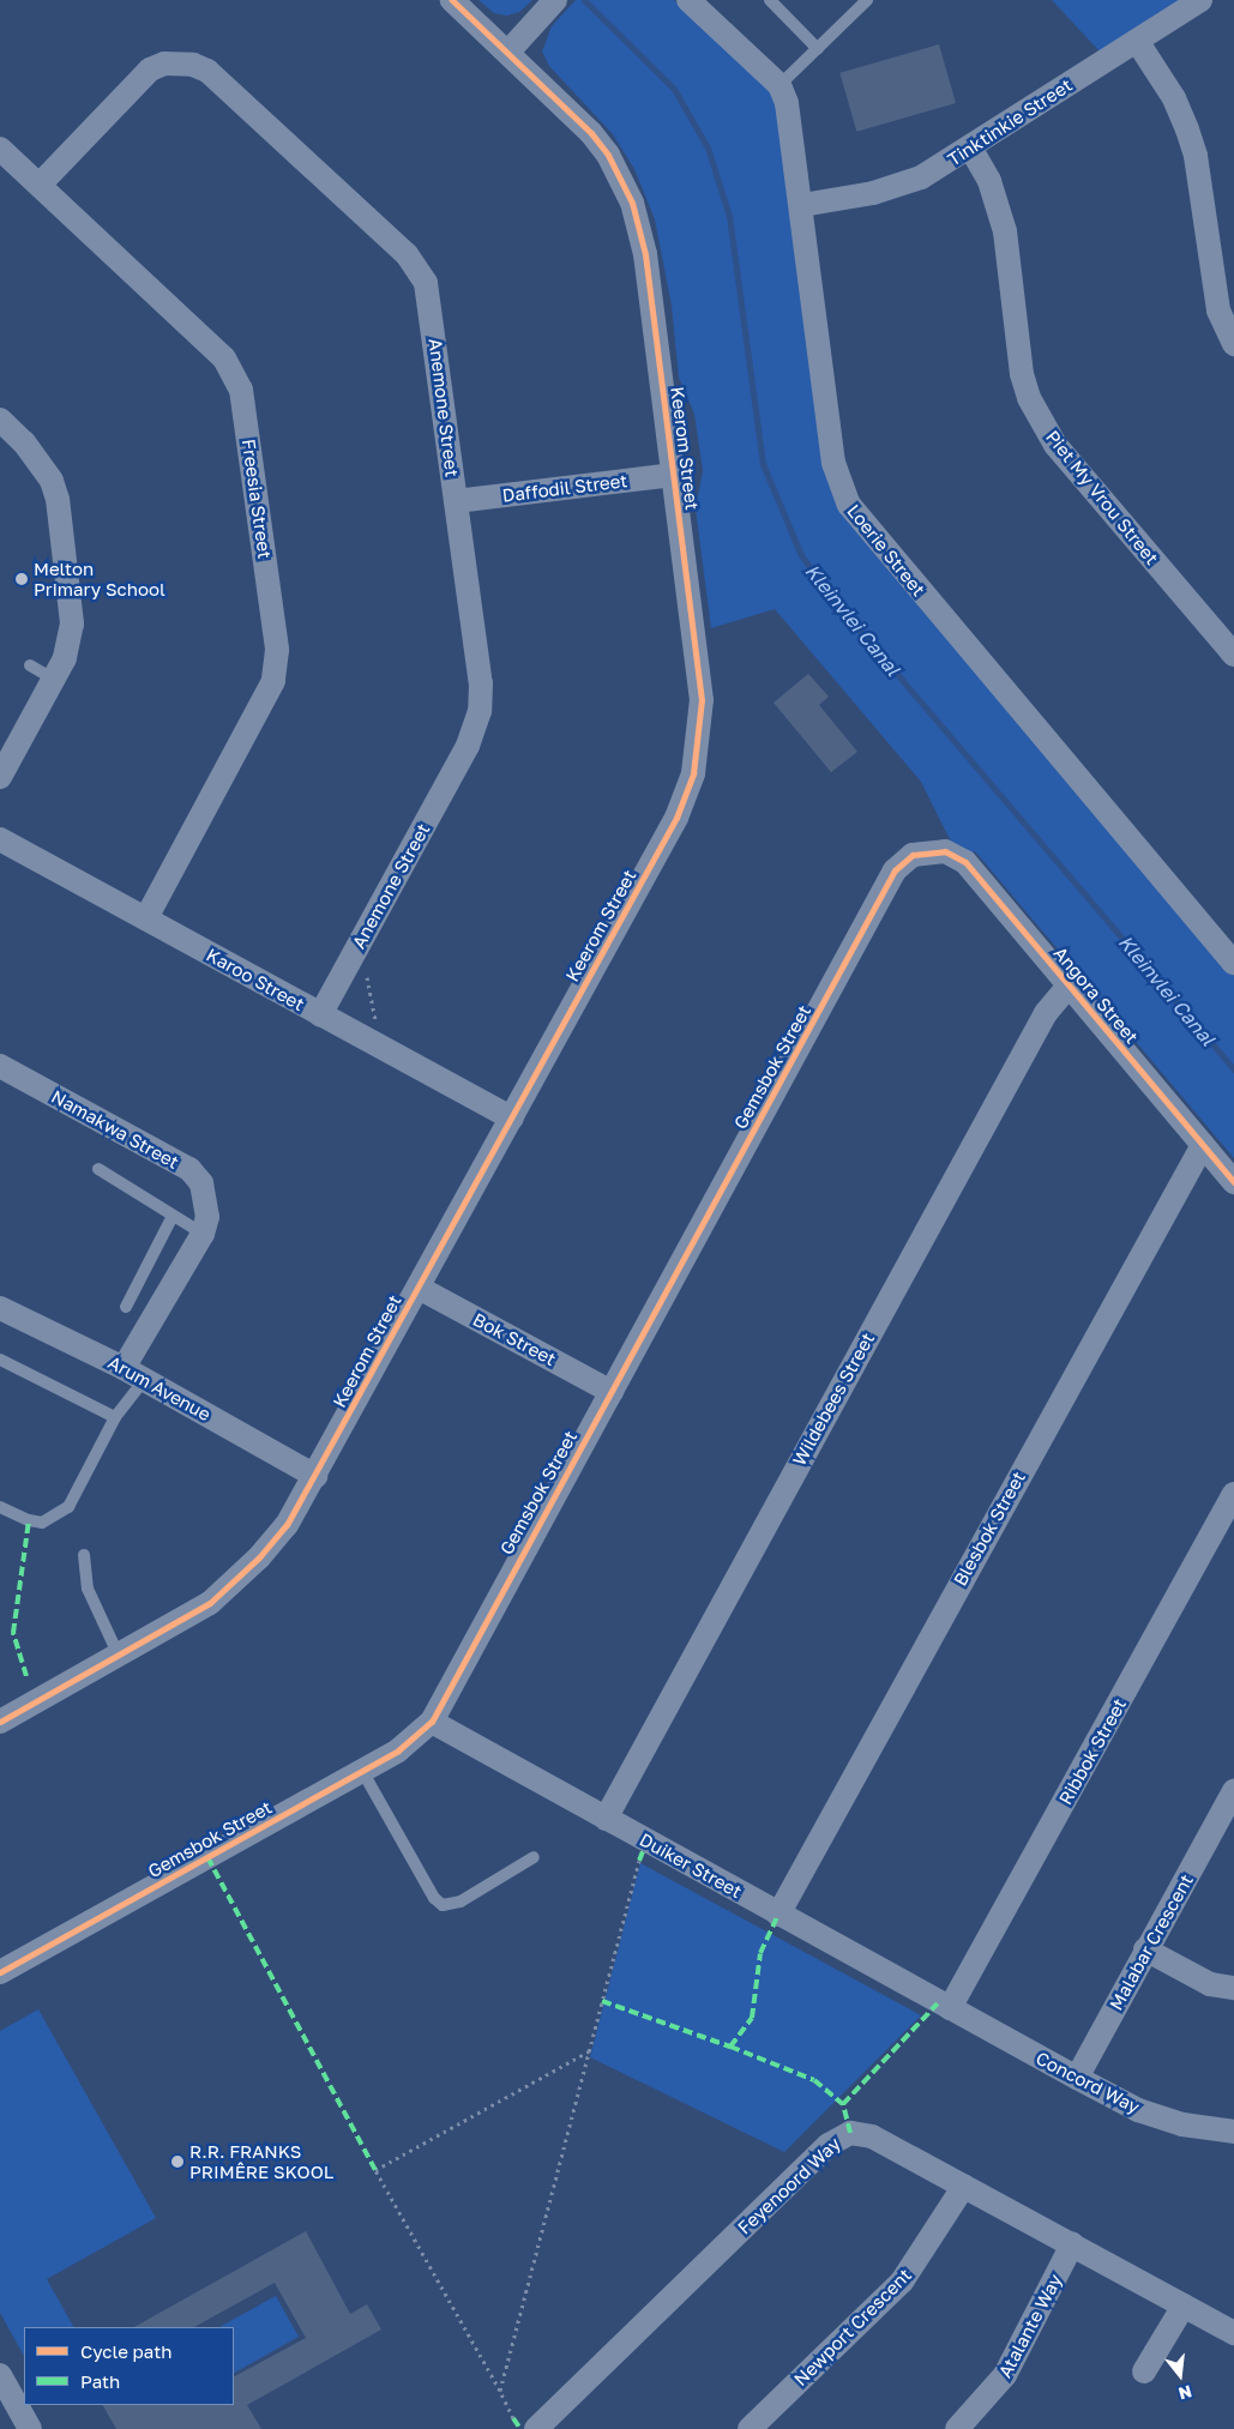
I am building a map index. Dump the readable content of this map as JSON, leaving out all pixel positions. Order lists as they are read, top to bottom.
{
  "streets": {
    "street": [
      "Tinktinkie Street",
      "Anemone Street",
      "Keerom Street",
      "Daffodil Street",
      "Piet My Vrou Street",
      "Freesia Street",
      "Loerie Street",
      "Karoo Street",
      "Angora Street",
      "Gemsbok Street",
      "Namakwa Street",
      "Bok Street",
      "Arum Avenue",
      "Wildebees Street",
      "Blesbok Street",
      "Ribbok Street",
      "Duiker Street",
      "Malabar Crescent",
      "Concord Way",
      "Feyenoord Way",
      "Atalante Way",
      "Newport Crescent"
    ]
  },
  "crossings": [
    ["Tinktinkie Street", "Piet My Vrou Street"],
    ["Tinktinkie Street", "Loerie Street"],
    ["Anemone Street", "Daffodil Street"],
    ["Anemone Street", "Freesia Street"],
    ["Anemone Street", "Karoo Street"],
    ["Keerom Street", "Daffodil Street"],
    ["Keerom Street", "Karoo Street"],
    ["Keerom Street", "Bok Street"],
    ["Keerom Street", "Arum Avenue"],
    ["Freesia Street", "Karoo Street"],
    ["Angora Street", "Gemsbok Street"],
    ["Angora Street", "Wildebees Street"],
    ["Angora Street", "Blesbok Street"],
    ["Gemsbok Street", "Bok Street"],
    ["Gemsbok Street", "Duiker Street"],
    ["Namakwa Street", "Arum Avenue"],
    ["Wildebees Street", "Duiker Street"],
    ["Blesbok Street", "Duiker Street"],
    ["Ribbok Street", "Duiker Street"],
    ["Ribbok Street", "Concord Way"],
    ["Duiker Street", "Concord Way"],
    ["Malabar Crescent", "Concord Way"],
    ["Feyenoord Way", "Atalante Way"],
    ["Feyenoord Way", "Newport Crescent"]
  ],
  "water": ["Kleinvlei Canal"],
  "places": ["Melton Primary School", "R.R. FRANKS PRIMÊRE SKOOL"],
  "legend": ["Cycle path", "Path"],
  "north": "bottom"
}
